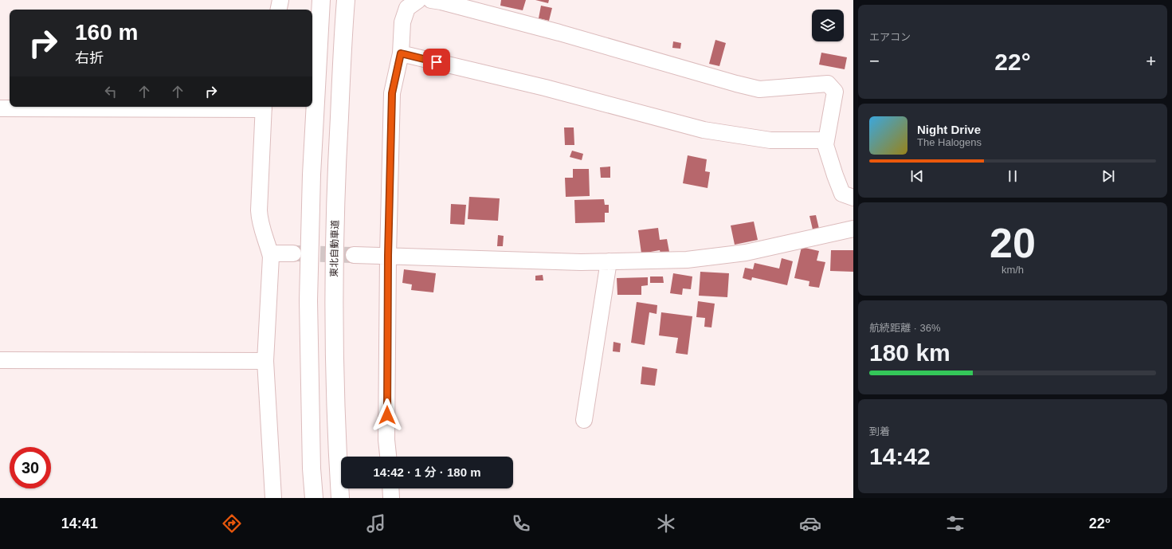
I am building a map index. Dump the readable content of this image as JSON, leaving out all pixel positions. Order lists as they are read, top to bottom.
{
  "streets": {
    "highway": ["東北自動車道"]
  },
  "page": {
    "tile": [
      "エアコン",
      ["20", "km/h"],
      ["航続距離 · 36%", "180 km"],
      ["到着", "14:42"]
    ],
    "turn": ["160 m", "右折"],
    "heat": ["−", "22°", "+"],
    "song": ["Night Drive", "The Halogens"],
    "limit": "30",
    "trip": "14:42 · 1 分 · 180 m",
    "tabs": ["14:41", "22°"]
  }
}
